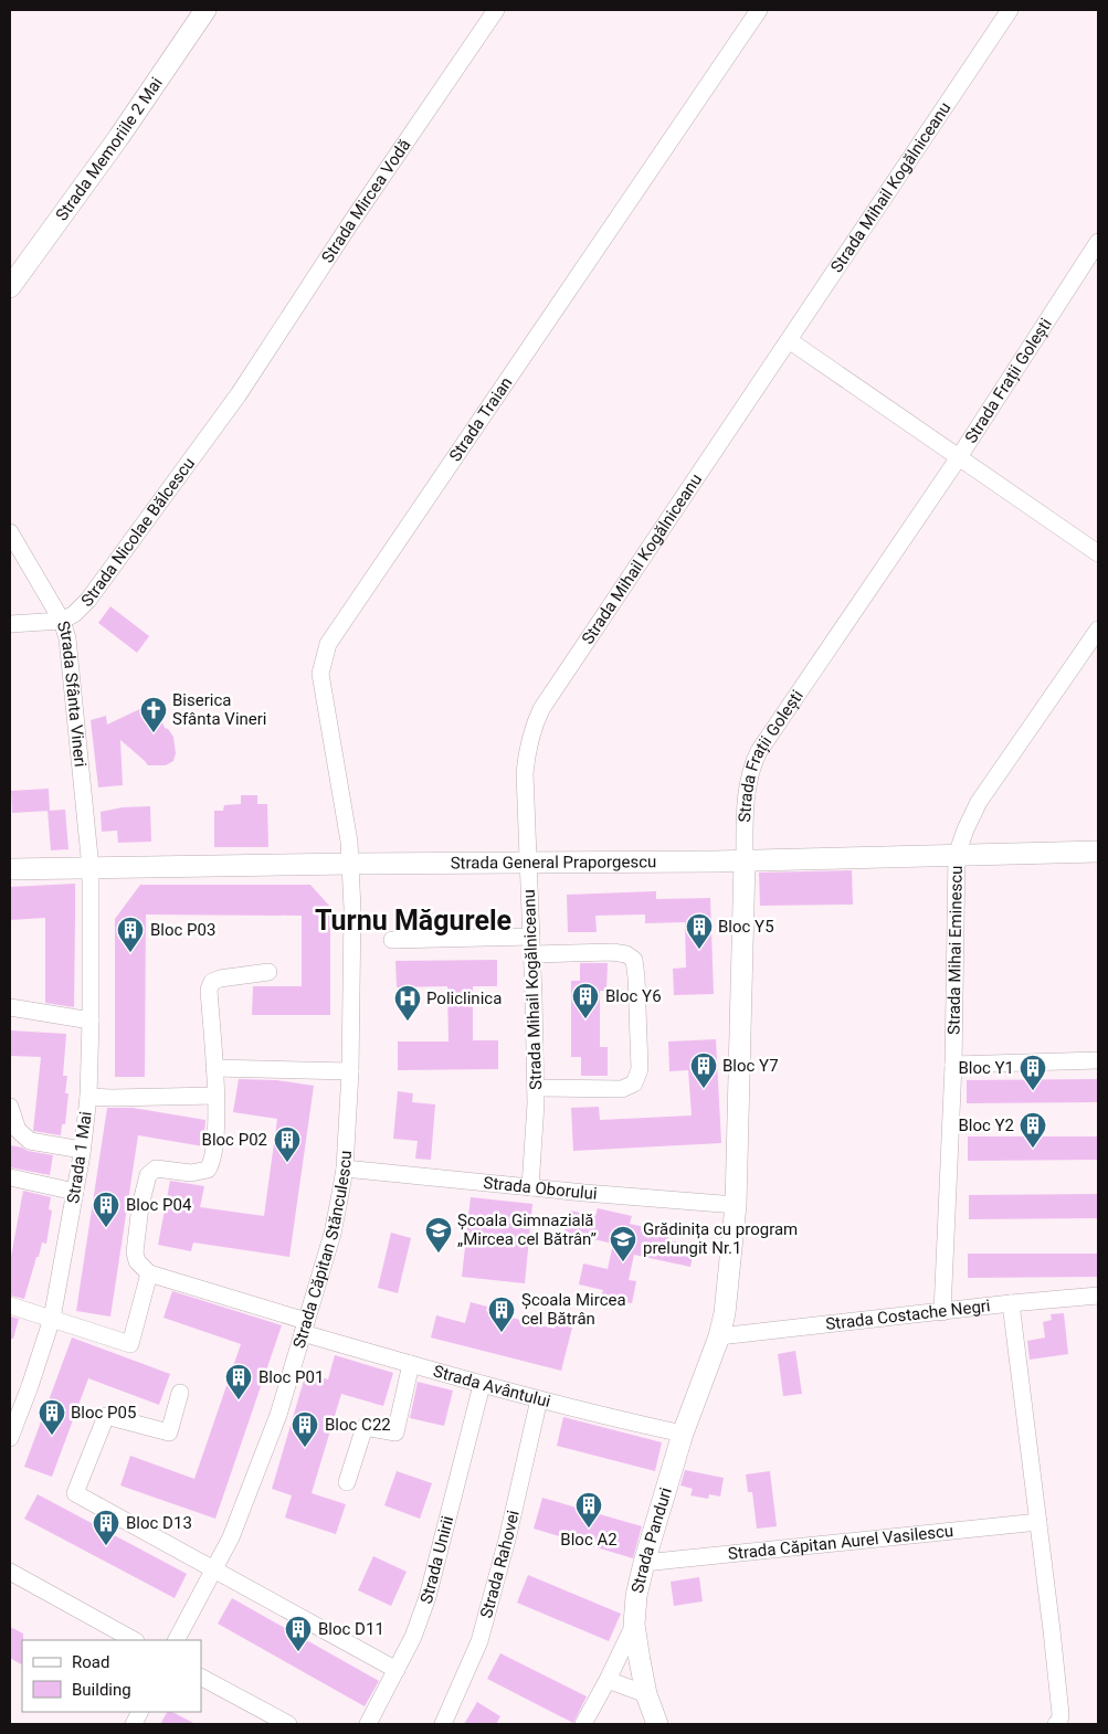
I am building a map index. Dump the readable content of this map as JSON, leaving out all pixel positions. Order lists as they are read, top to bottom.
{
  "streets": {
    "main road": [
      "Strada Memoriile 2 Mai",
      "Strada Frații Golești",
      "Strada General Praporgescu",
      "Strada Panduri"
    ],
    "street": [
      "Strada Mihail Kogălniceanu",
      "Strada Mircea Vodă",
      "Strada Traian",
      "Strada Nicolae Bălcescu",
      "Strada Sfânta Vineri",
      "Strada Mihai Eminescu",
      "Strada 1 Mai",
      "Strada Oborului",
      "Strada Căpitan Stănculescu",
      "Strada Costache Negri",
      "Strada Avântului",
      "Strada Căpitan Aurel Vasilescu",
      "Strada Unirii",
      "Strada Rahovei"
    ]
  },
  "crossings": [
    ["Strada Mihail Kogălniceanu", "Strada General Praporgescu"],
    ["Strada Mihail Kogălniceanu", "Strada Oborului"],
    ["Strada Mircea Vodă", "Strada Nicolae Bălcescu"],
    ["Strada Frații Golești", "Strada General Praporgescu"],
    ["Strada Frații Golești", "Strada Oborului"],
    ["Strada Frații Golești", "Strada Costache Negri"],
    ["Strada Frații Golești", "Strada Panduri"],
    ["Strada Traian", "Strada General Praporgescu"],
    ["Strada Traian", "Strada Căpitan Stănculescu"],
    ["Strada Nicolae Bălcescu", "Strada Sfânta Vineri"],
    ["Strada Sfânta Vineri", "Strada General Praporgescu"],
    ["Strada Sfânta Vineri", "Strada 1 Mai"],
    ["Strada General Praporgescu", "Strada Mihai Eminescu"],
    ["Strada General Praporgescu", "Strada 1 Mai"],
    ["Strada General Praporgescu", "Strada Căpitan Stănculescu"],
    ["Strada Mihai Eminescu", "Strada Costache Negri"],
    ["Strada Oborului", "Strada Căpitan Stănculescu"],
    ["Strada Căpitan Stănculescu", "Strada Avântului"],
    ["Strada Avântului", "Strada Panduri"],
    ["Strada Avântului", "Strada Unirii"],
    ["Strada Avântului", "Strada Rahovei"],
    ["Strada Panduri", "Strada Căpitan Aurel Vasilescu"]
  ],
  "districts": ["Turnu Măgurele"],
  "places": {
    "church": ["Biserica Sfânta Vineri"],
    "building": [
      "Bloc Y5",
      "Bloc P03",
      "Bloc Y6",
      "Bloc Y7",
      "Bloc Y1",
      "Bloc Y2",
      "Bloc P02",
      "Bloc P04",
      "Școala Mircea cel Bătrân",
      "Bloc P01",
      "Bloc P05",
      "Bloc C22",
      "Bloc A2",
      "Bloc D13",
      "Bloc D11"
    ],
    "hospital": ["Policlinica"],
    "school or university": ["Școala Gimnazială „Mircea cel Bătrân”", "Grădinița cu program prelungit Nr.1"]
  },
  "legend": ["Road", "Building"]
}
